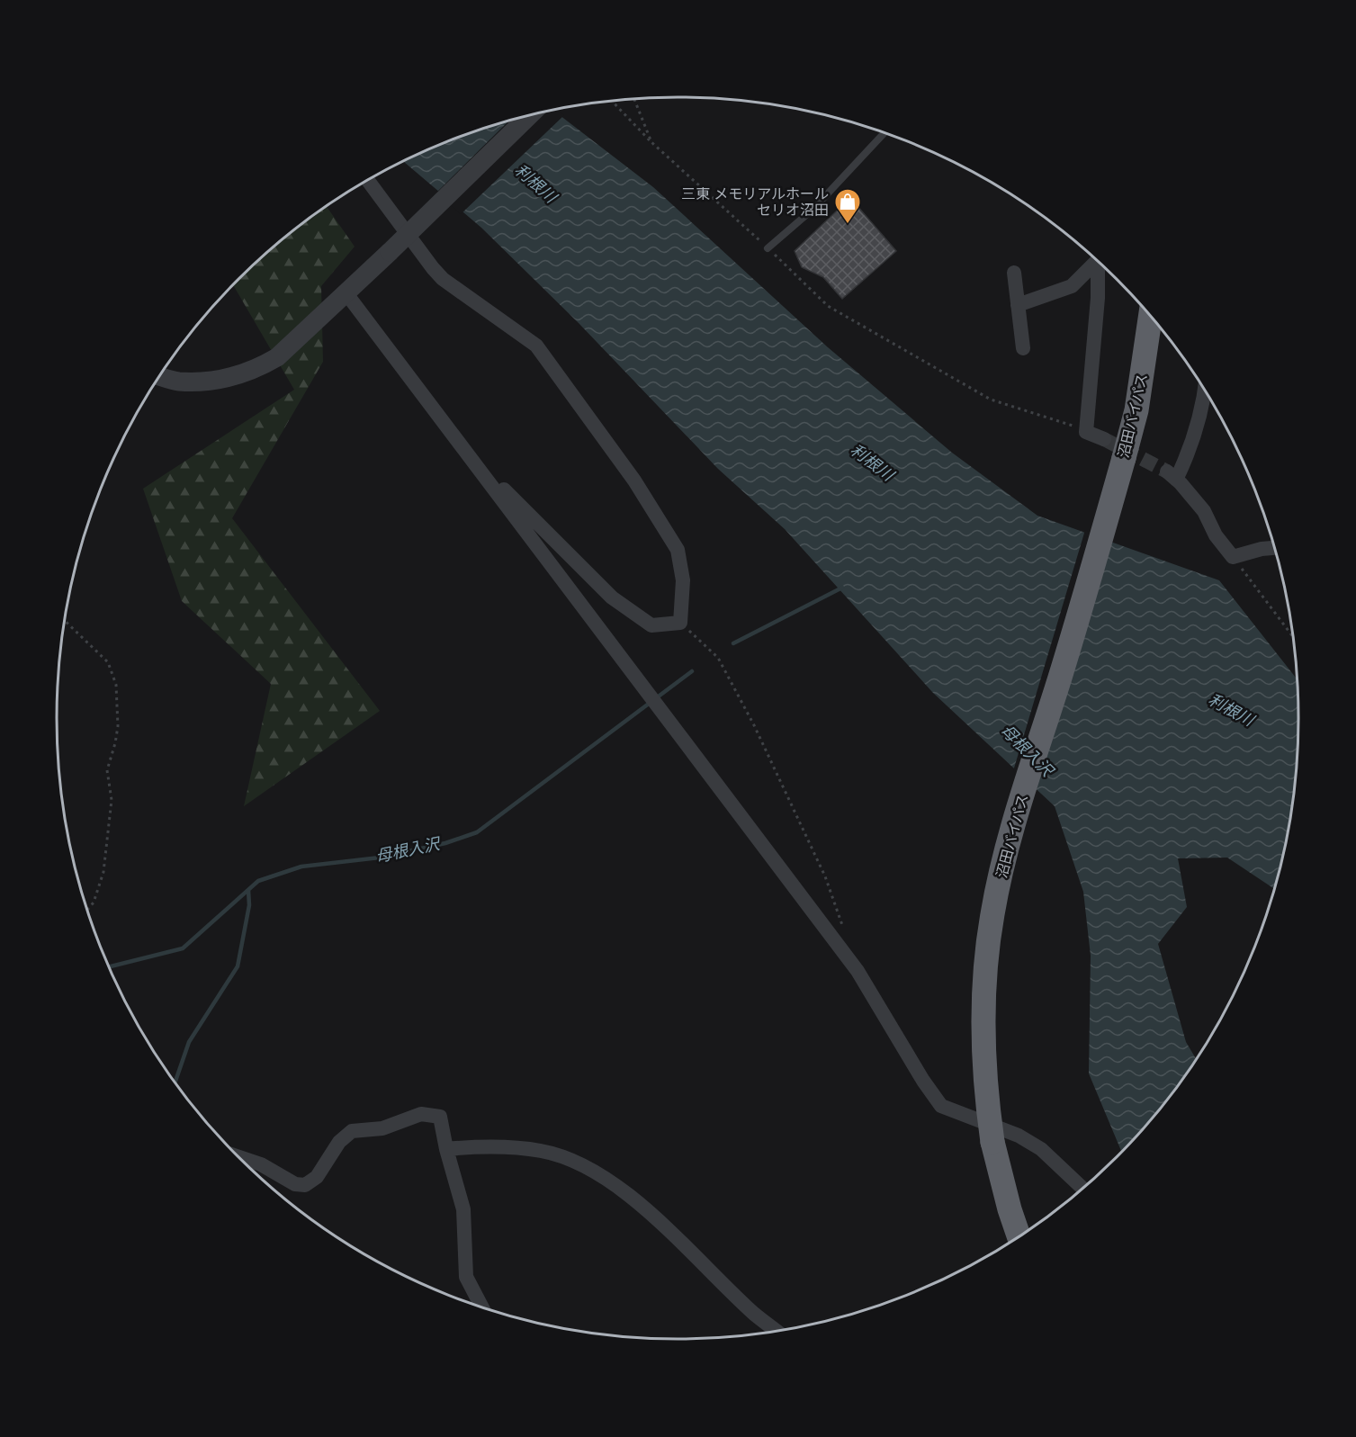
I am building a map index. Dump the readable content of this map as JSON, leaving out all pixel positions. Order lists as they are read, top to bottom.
{
  "streets": {
    "highway": ["沼田バイパス"]
  },
  "water": ["利根川", "母根入沢"],
  "places": {
    "shop": ["三東 メモリアルホール セリオ沼田"]
  }
}
